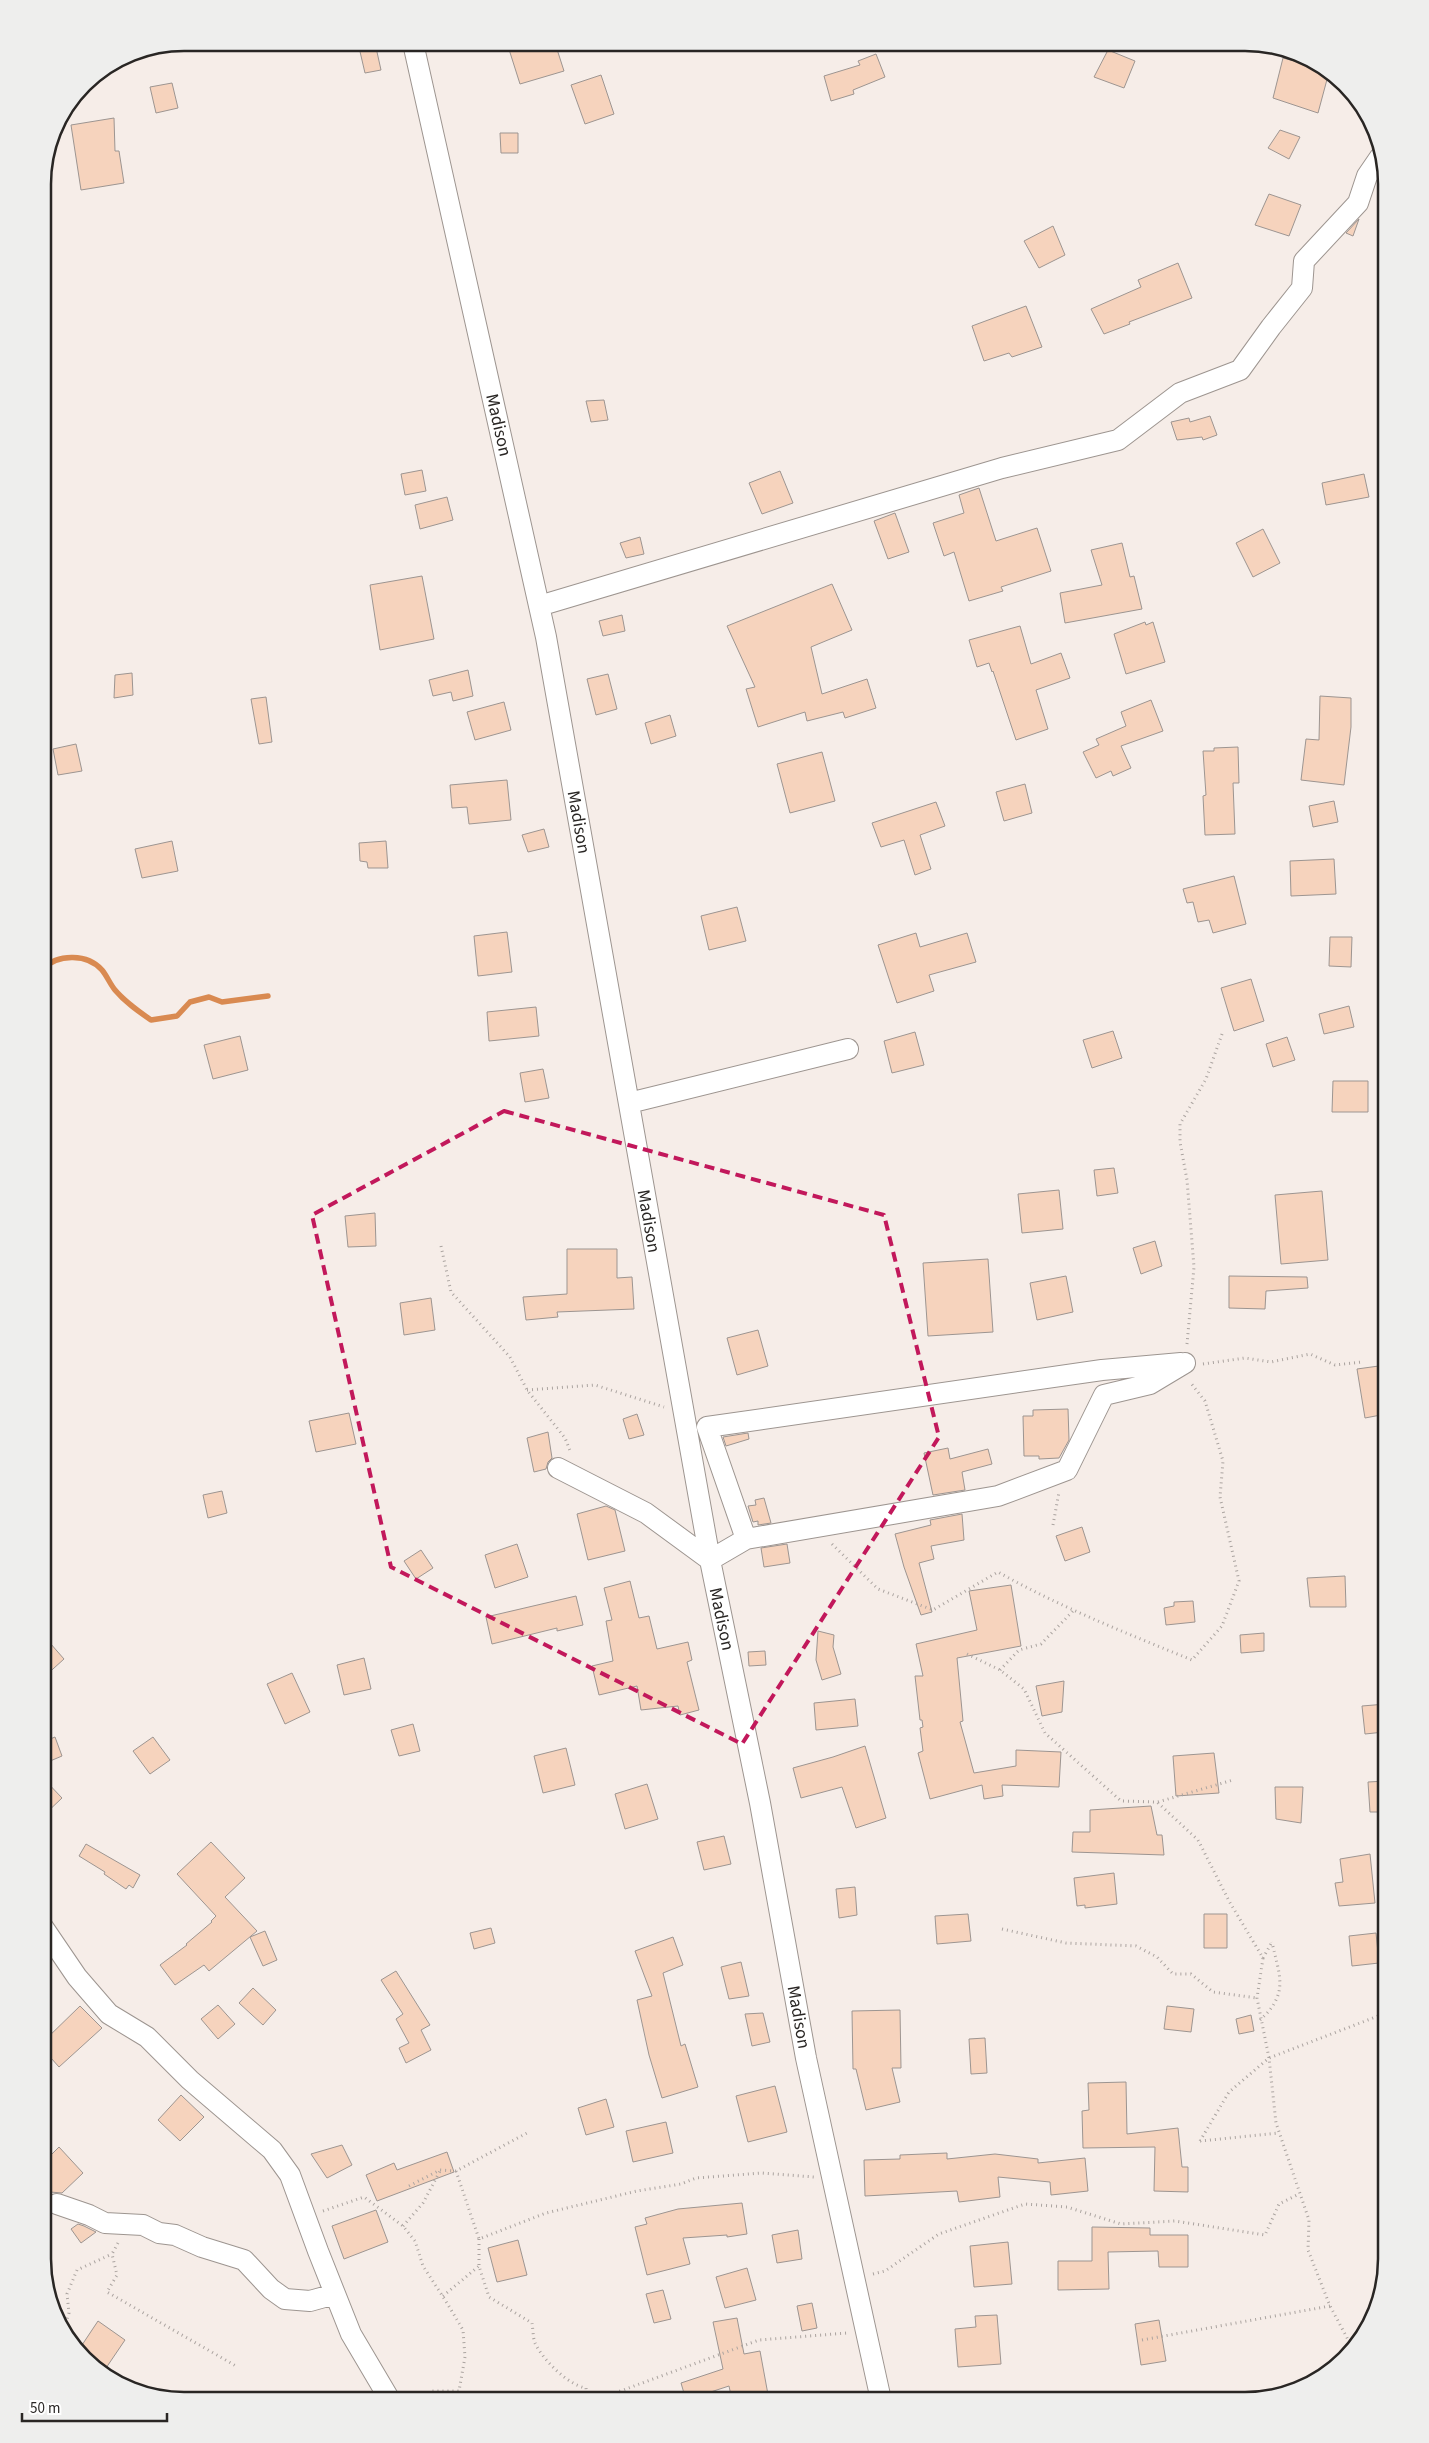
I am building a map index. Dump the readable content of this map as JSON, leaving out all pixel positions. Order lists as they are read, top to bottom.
{
  "streets": {
    "street": ["Madison"]
  },
  "scale_bar": "50 m"
}
